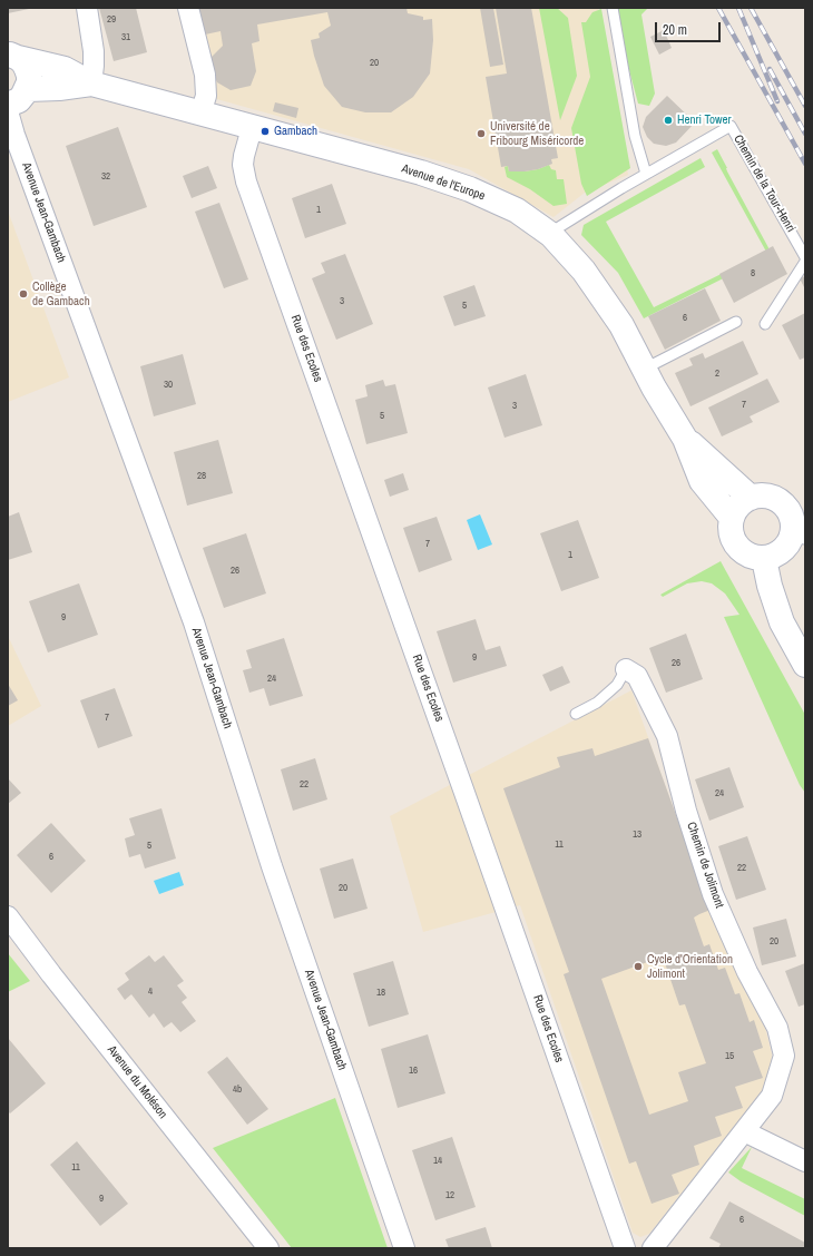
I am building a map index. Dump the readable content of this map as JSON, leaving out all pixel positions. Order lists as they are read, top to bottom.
{
  "streets": {
    "main road": ["Avenue de l'Europe"],
    "street": [
      "Avenue Jean-Gambach",
      "Rue des Ecoles",
      "Chemin de Jolimont",
      "Avenue du Moléson"
    ],
    "lane": ["Chemin de la Tour-Henri"]
  },
  "crossings": [
    ["Avenue de l'Europe", "Chemin de la Tour-Henri"],
    ["Avenue de l'Europe", "Rue des Ecoles"]
  ],
  "places": [
    "Henri Tower",
    "Gambach",
    "Université de Fribourg Miséricorde",
    "Collège de Gambach",
    "Cycle d'Orientation Jolimont"
  ],
  "house_numbers": [
    "29",
    "31",
    "20",
    "32",
    "1",
    "8",
    "3",
    "5",
    "6",
    "2",
    "30",
    "7",
    "3",
    "5",
    "28",
    "7",
    "1",
    "26",
    "9",
    "9",
    "26",
    "24",
    "7",
    "22",
    "24",
    "13",
    "11",
    "5",
    "6",
    "22",
    "20",
    "20",
    "4",
    "18",
    "15",
    "16",
    "4b",
    "14",
    "11",
    "12",
    "9",
    "6"
  ],
  "scale_bar": "20 m"
}
